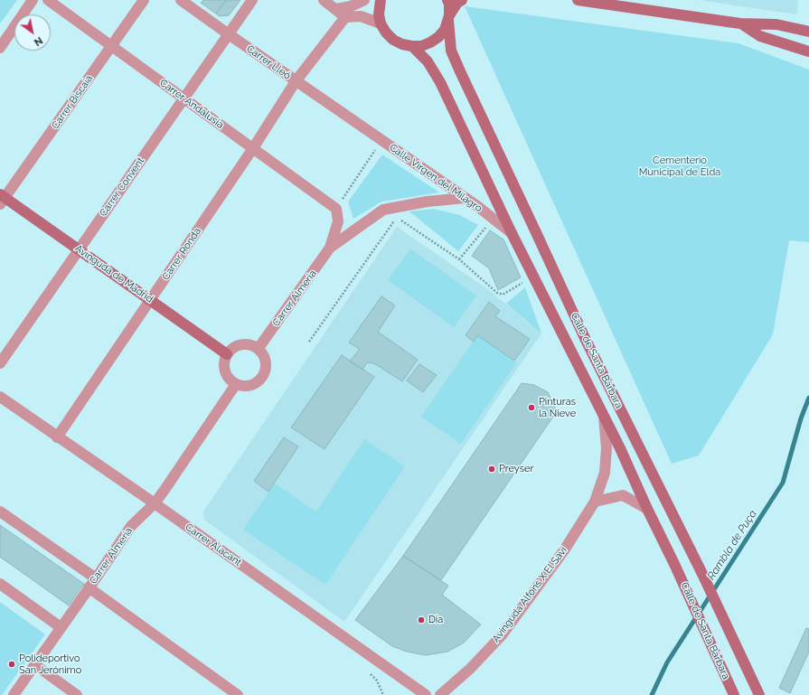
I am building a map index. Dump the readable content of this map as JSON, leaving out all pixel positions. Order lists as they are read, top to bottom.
{
  "streets": {
    "street": [
      "Carrer Lleó",
      "Carrer Biscaia",
      "Carrer Andalusia",
      "Calle Virgen del Milagro",
      "Carrer Convent",
      "Carrer Ronda",
      "Avinguda de Madrid",
      "Carrer Almeria",
      "Calle de Santa Bárbara",
      "Carrer Alacant",
      "Avinguda Alfons X El Savi"
    ]
  },
  "crossings": [
    ["Carrer Lleó", "Calle Virgen del Milagro"],
    ["Carrer Lleó", "Carrer Convent"],
    ["Carrer Lleó", "Carrer Ronda"],
    ["Carrer Biscaia", "Carrer Andalusia"],
    ["Carrer Biscaia", "Avinguda de Madrid"],
    ["Carrer Andalusia", "Carrer Convent"],
    ["Carrer Andalusia", "Carrer Ronda"],
    ["Carrer Andalusia", "Carrer Almeria"],
    ["Calle Virgen del Milagro", "Carrer Almeria"],
    ["Calle Virgen del Milagro", "Calle de Santa Bárbara"],
    ["Carrer Convent", "Avinguda de Madrid"],
    ["Carrer Ronda", "Avinguda de Madrid"],
    ["Carrer Ronda", "Carrer Alacant"],
    ["Avinguda de Madrid", "Carrer Almeria"],
    ["Carrer Almeria", "Carrer Alacant"],
    ["Calle de Santa Bárbara", "Avinguda Alfons X El Savi"]
  ],
  "water": ["Rambla de Puça"],
  "parks": ["Cementerio Municipal de Elda"],
  "places": [
    "Pinturas la Nieve",
    "Preyser",
    "Dia",
    "Polideportivo San Jerónimo"
  ],
  "north": "bottom right"
}
